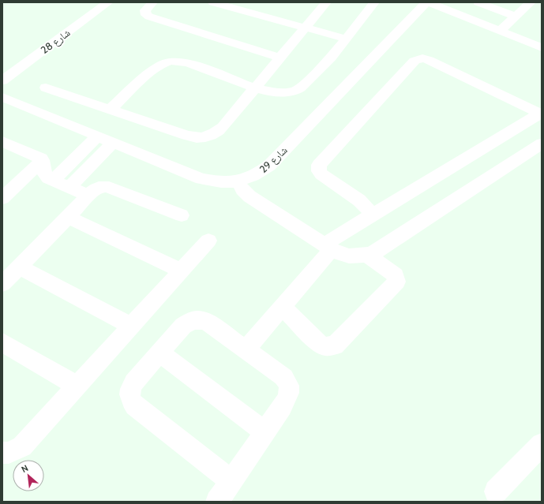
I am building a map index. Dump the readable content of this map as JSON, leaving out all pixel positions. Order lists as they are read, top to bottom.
{
  "streets": {
    "street": ["شارع 28", "شارع 29"]
  },
  "north": "top left"
}
